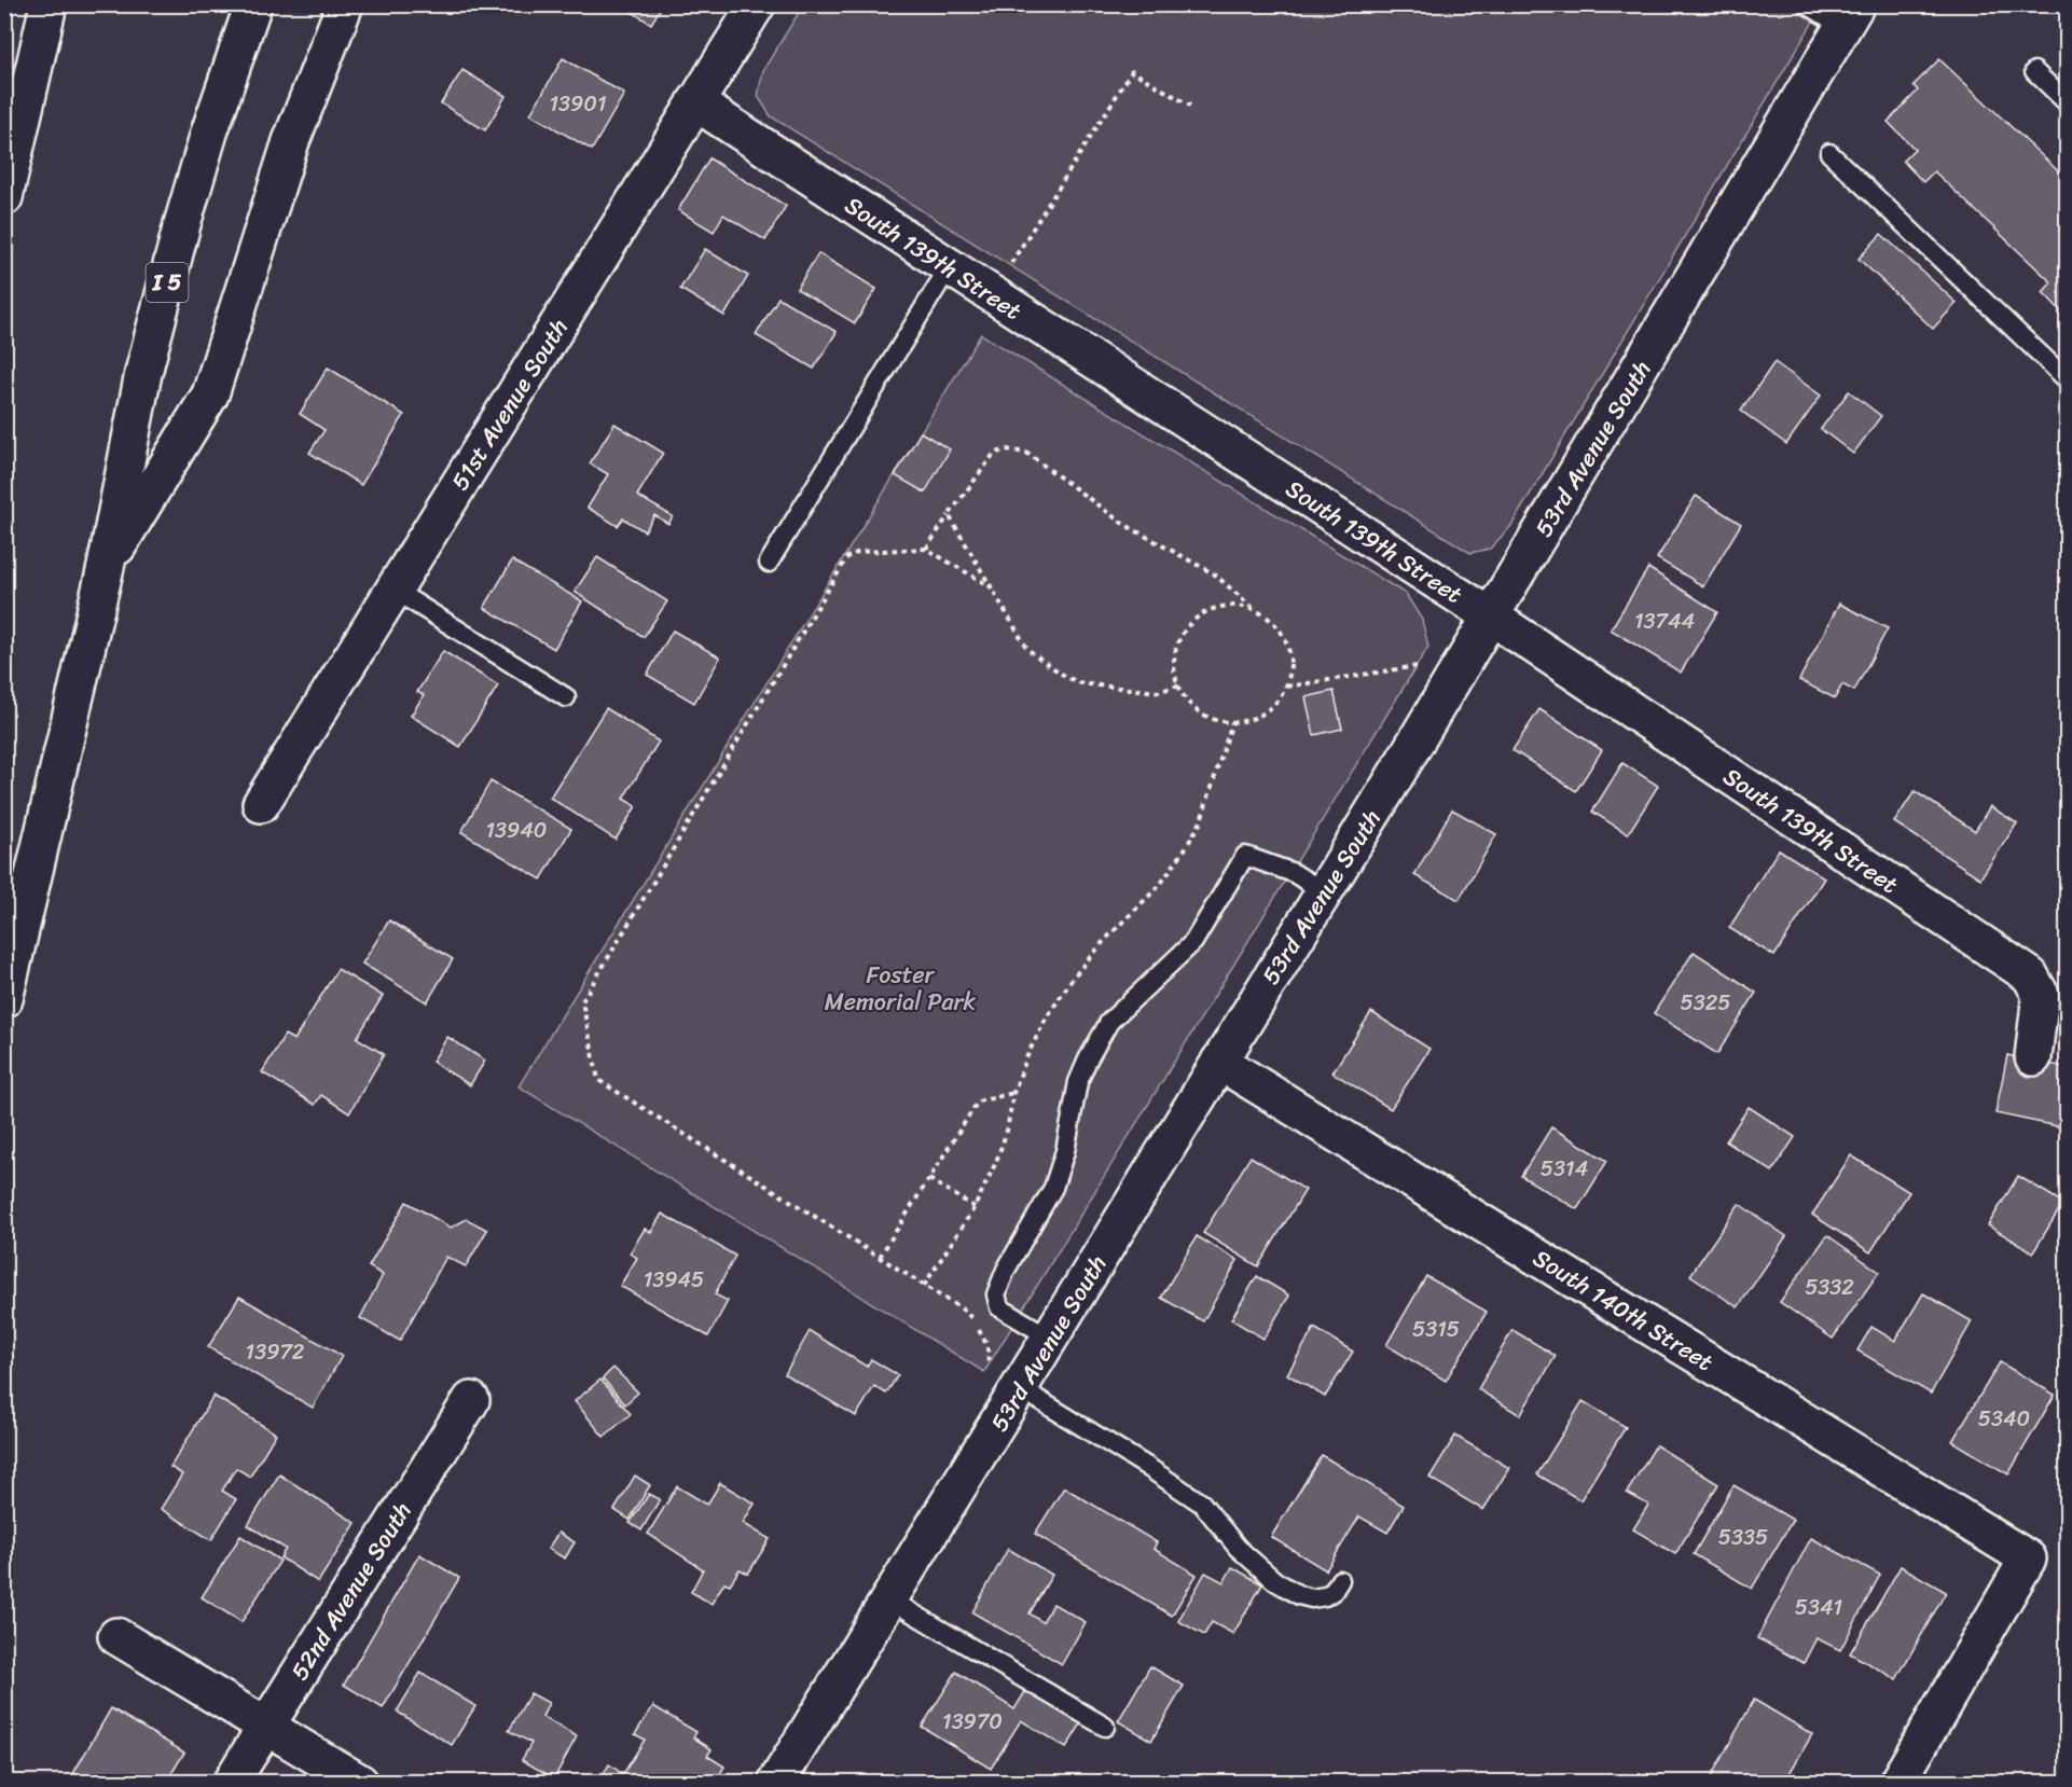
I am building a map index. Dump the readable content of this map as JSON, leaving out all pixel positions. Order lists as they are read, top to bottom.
{
  "streets": {
    "main road": [
      "South 139th Street",
      "I 5",
      "51st Avenue South",
      "53rd Avenue South",
      "South 140th Street",
      "52nd Avenue South"
    ]
  },
  "crossings": [
    ["South 139th Street", "51st Avenue South"],
    ["South 139th Street", "53rd Avenue South"],
    ["53rd Avenue South", "South 140th Street"]
  ],
  "parks": ["Foster Memorial Park"],
  "house_numbers": [
    "13901",
    "13744",
    "13940",
    "5325",
    "5314",
    "13945",
    "5332",
    "5315",
    "13972",
    "5340",
    "5335",
    "5341",
    "13970"
  ]
}
